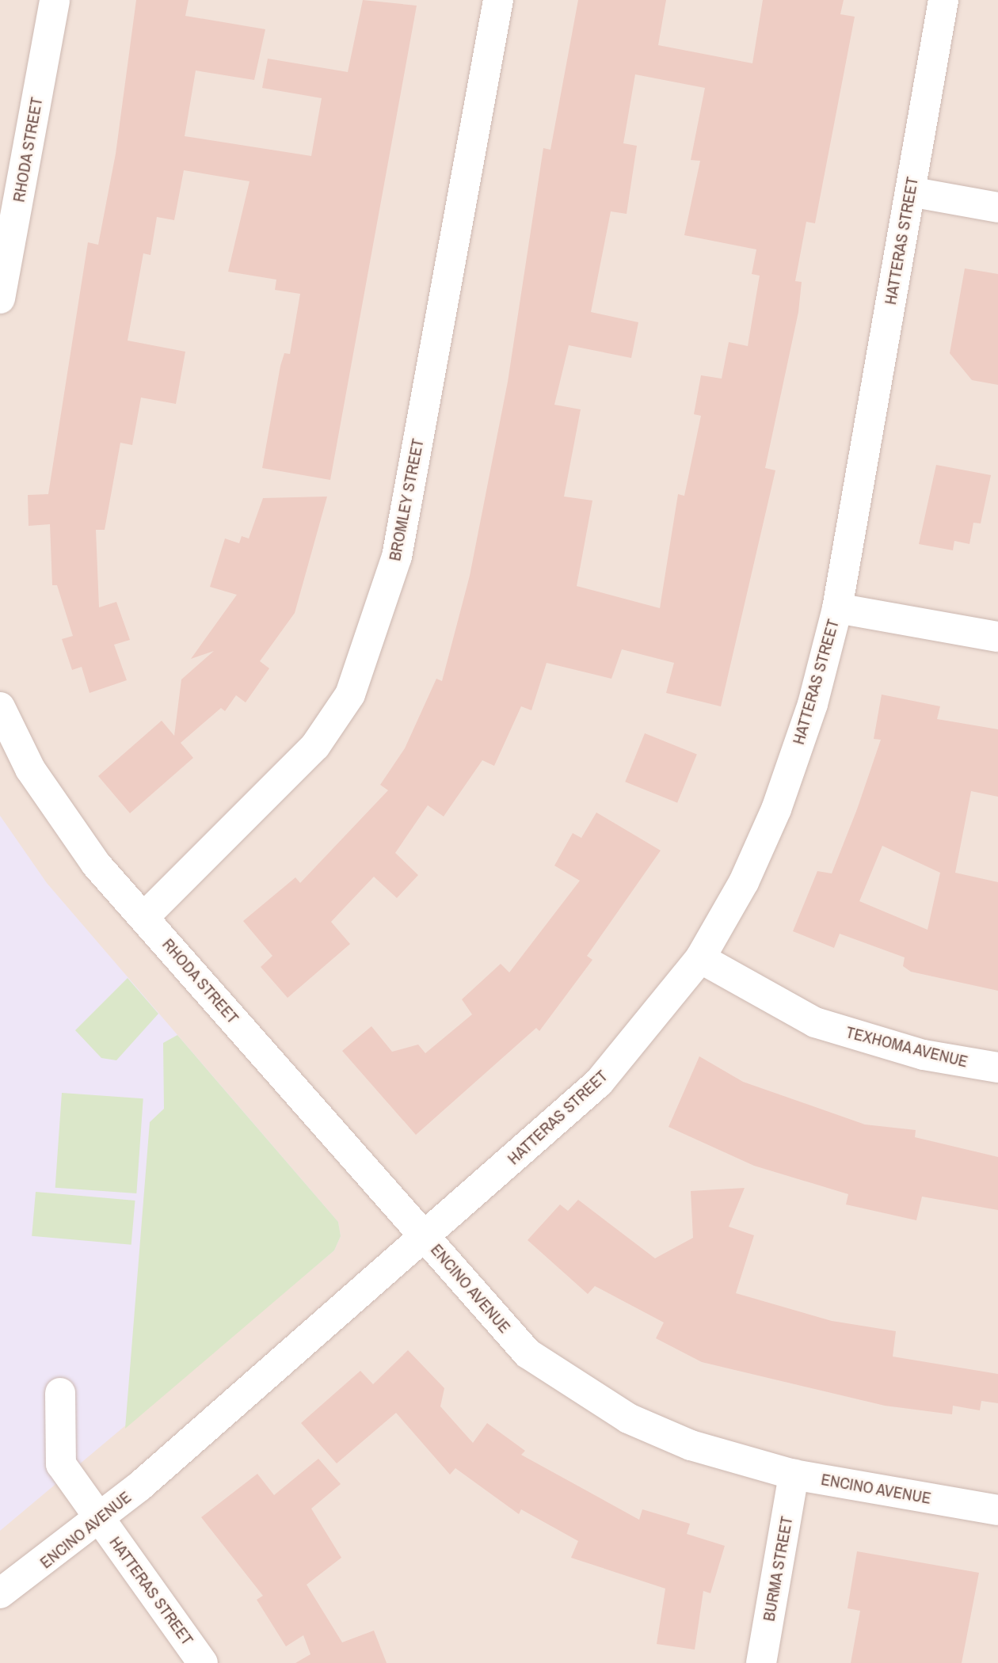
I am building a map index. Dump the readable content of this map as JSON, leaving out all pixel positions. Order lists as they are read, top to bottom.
{
  "streets": {
    "street": [
      "RHODA STREET",
      "HATTERAS STREET",
      "BROMLEY STREET",
      "TEXHOMA AVENUE",
      "ENCINO AVENUE",
      "BURMA STREET"
    ]
  },
  "crossings": [
    ["RHODA STREET", "HATTERAS STREET"],
    ["RHODA STREET", "BROMLEY STREET"],
    ["RHODA STREET", "ENCINO AVENUE"],
    ["HATTERAS STREET", "TEXHOMA AVENUE"],
    ["HATTERAS STREET", "ENCINO AVENUE"],
    ["ENCINO AVENUE", "BURMA STREET"]
  ]
}
